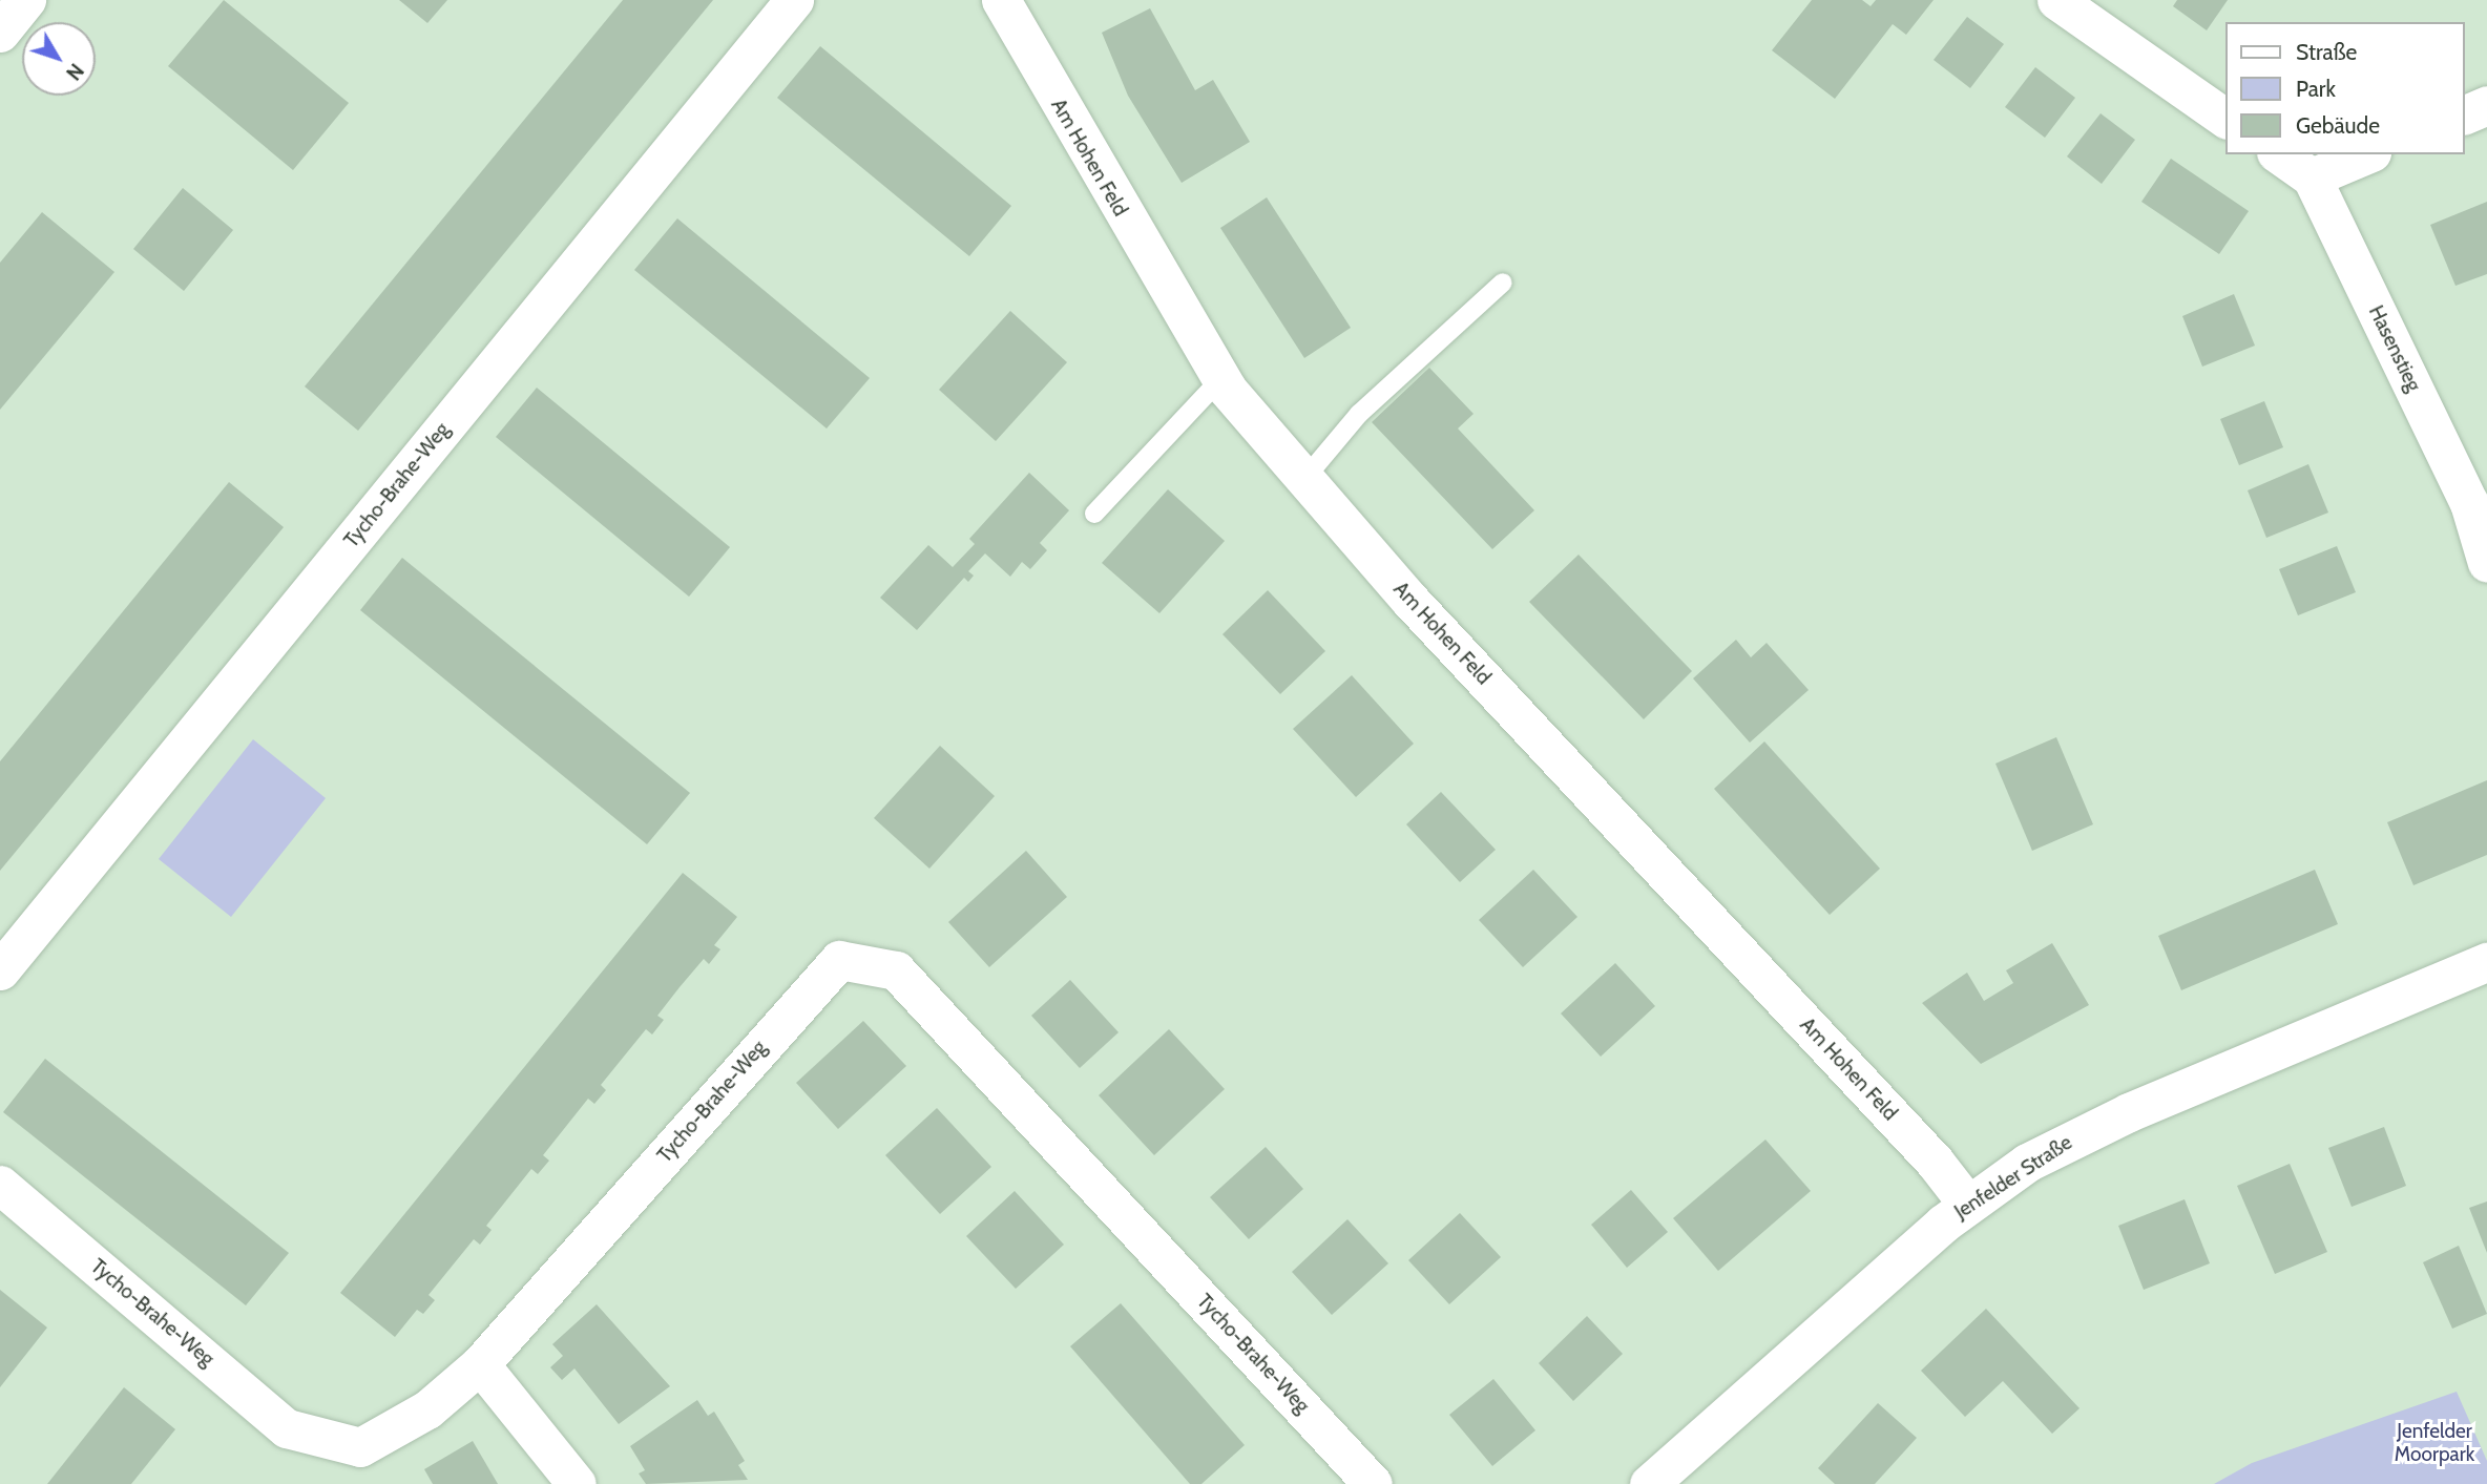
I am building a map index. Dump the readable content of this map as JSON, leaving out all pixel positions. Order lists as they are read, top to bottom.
{
  "streets": {
    "street": [
      "Am Hohen Feld",
      "Hasenstieg",
      "Tycho-Brahe-Weg",
      "Jenfelder Straße"
    ]
  },
  "crossings": [
    ["Am Hohen Feld", "Jenfelder Straße"]
  ],
  "parks": ["Jenfelder Moorpark"],
  "legend": ["Straße", "Park", "Gebäude"],
  "north": "bottom right"
}
